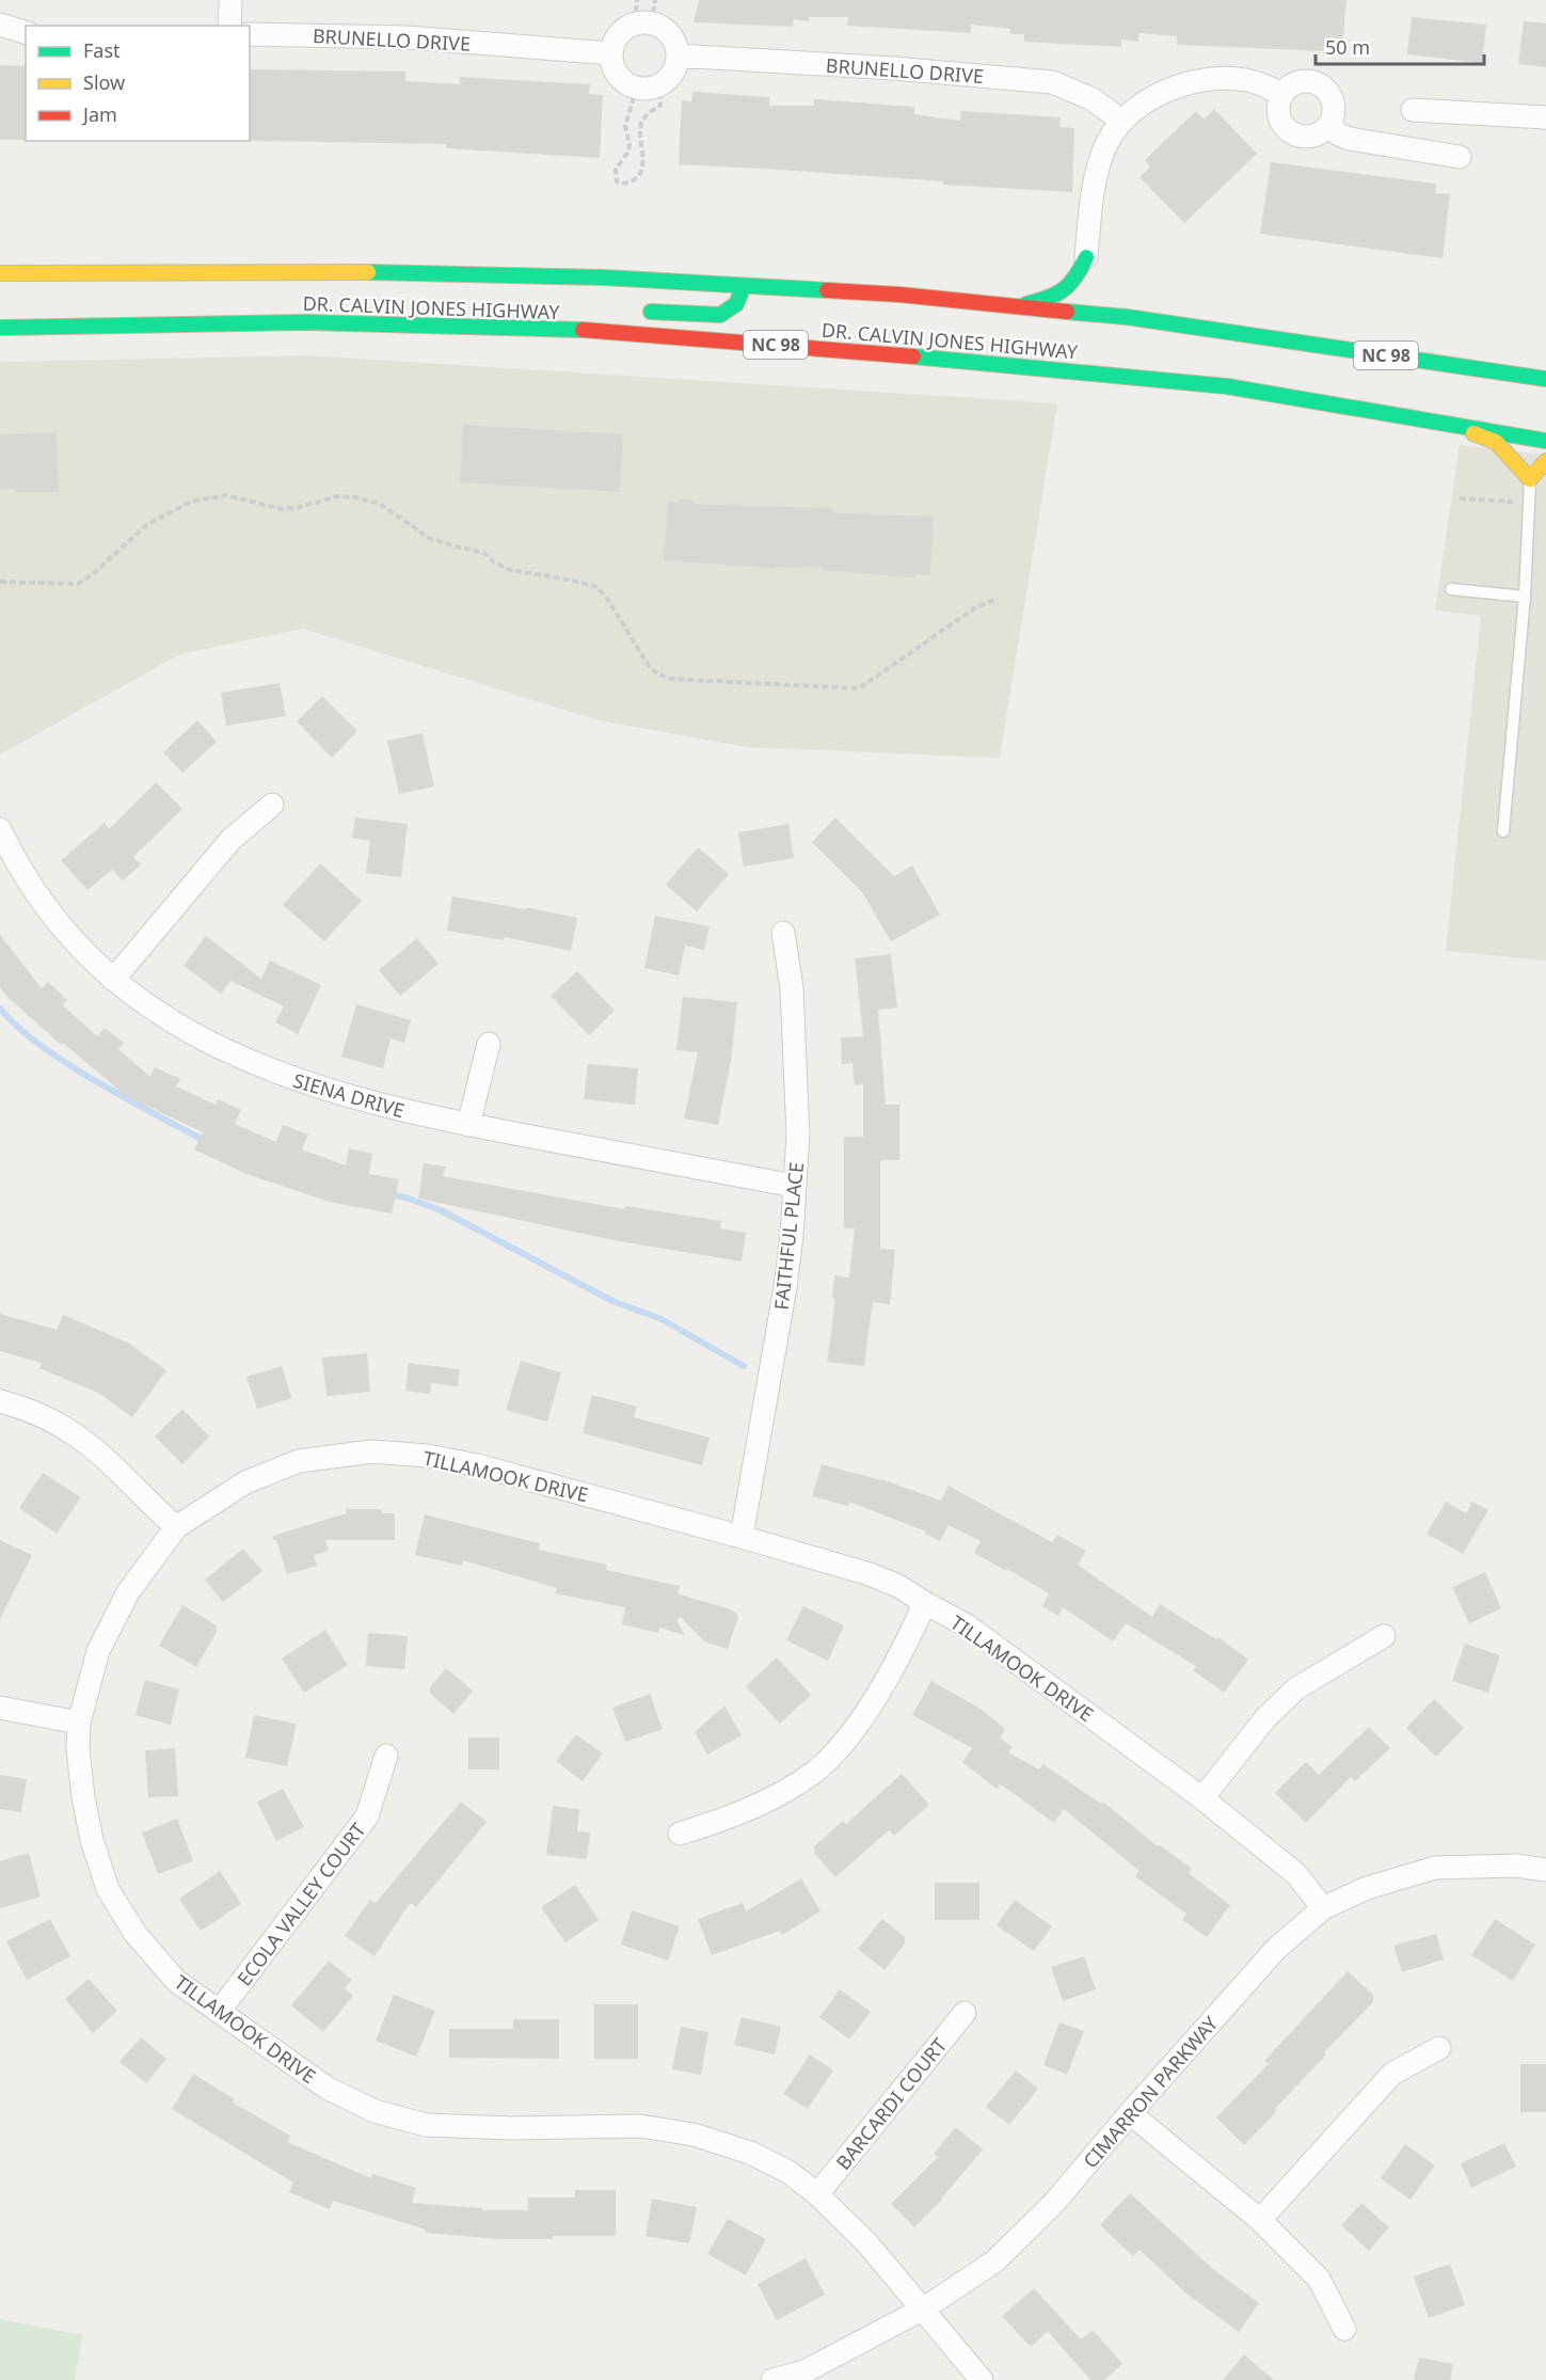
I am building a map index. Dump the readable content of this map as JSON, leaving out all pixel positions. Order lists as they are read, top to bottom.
{
  "streets": {
    "highway": ["DR. CALVIN JONES HIGHWAY", "NC 98"],
    "street": [
      "BRUNELLO DRIVE",
      "SIENA DRIVE",
      "FAITHFUL PLACE",
      "TILLAMOOK DRIVE",
      "ECOLA VALLEY COURT",
      "CIMARRON PARKWAY",
      "BARCARDI COURT"
    ]
  },
  "crossings": [
    ["SIENA DRIVE", "FAITHFUL PLACE"],
    ["FAITHFUL PLACE", "TILLAMOOK DRIVE"],
    ["TILLAMOOK DRIVE", "ECOLA VALLEY COURT"],
    ["TILLAMOOK DRIVE", "CIMARRON PARKWAY"],
    ["TILLAMOOK DRIVE", "BARCARDI COURT"]
  ],
  "legend": ["Fast", "Slow", "Jam"],
  "scale_bar": "50 m"
}
